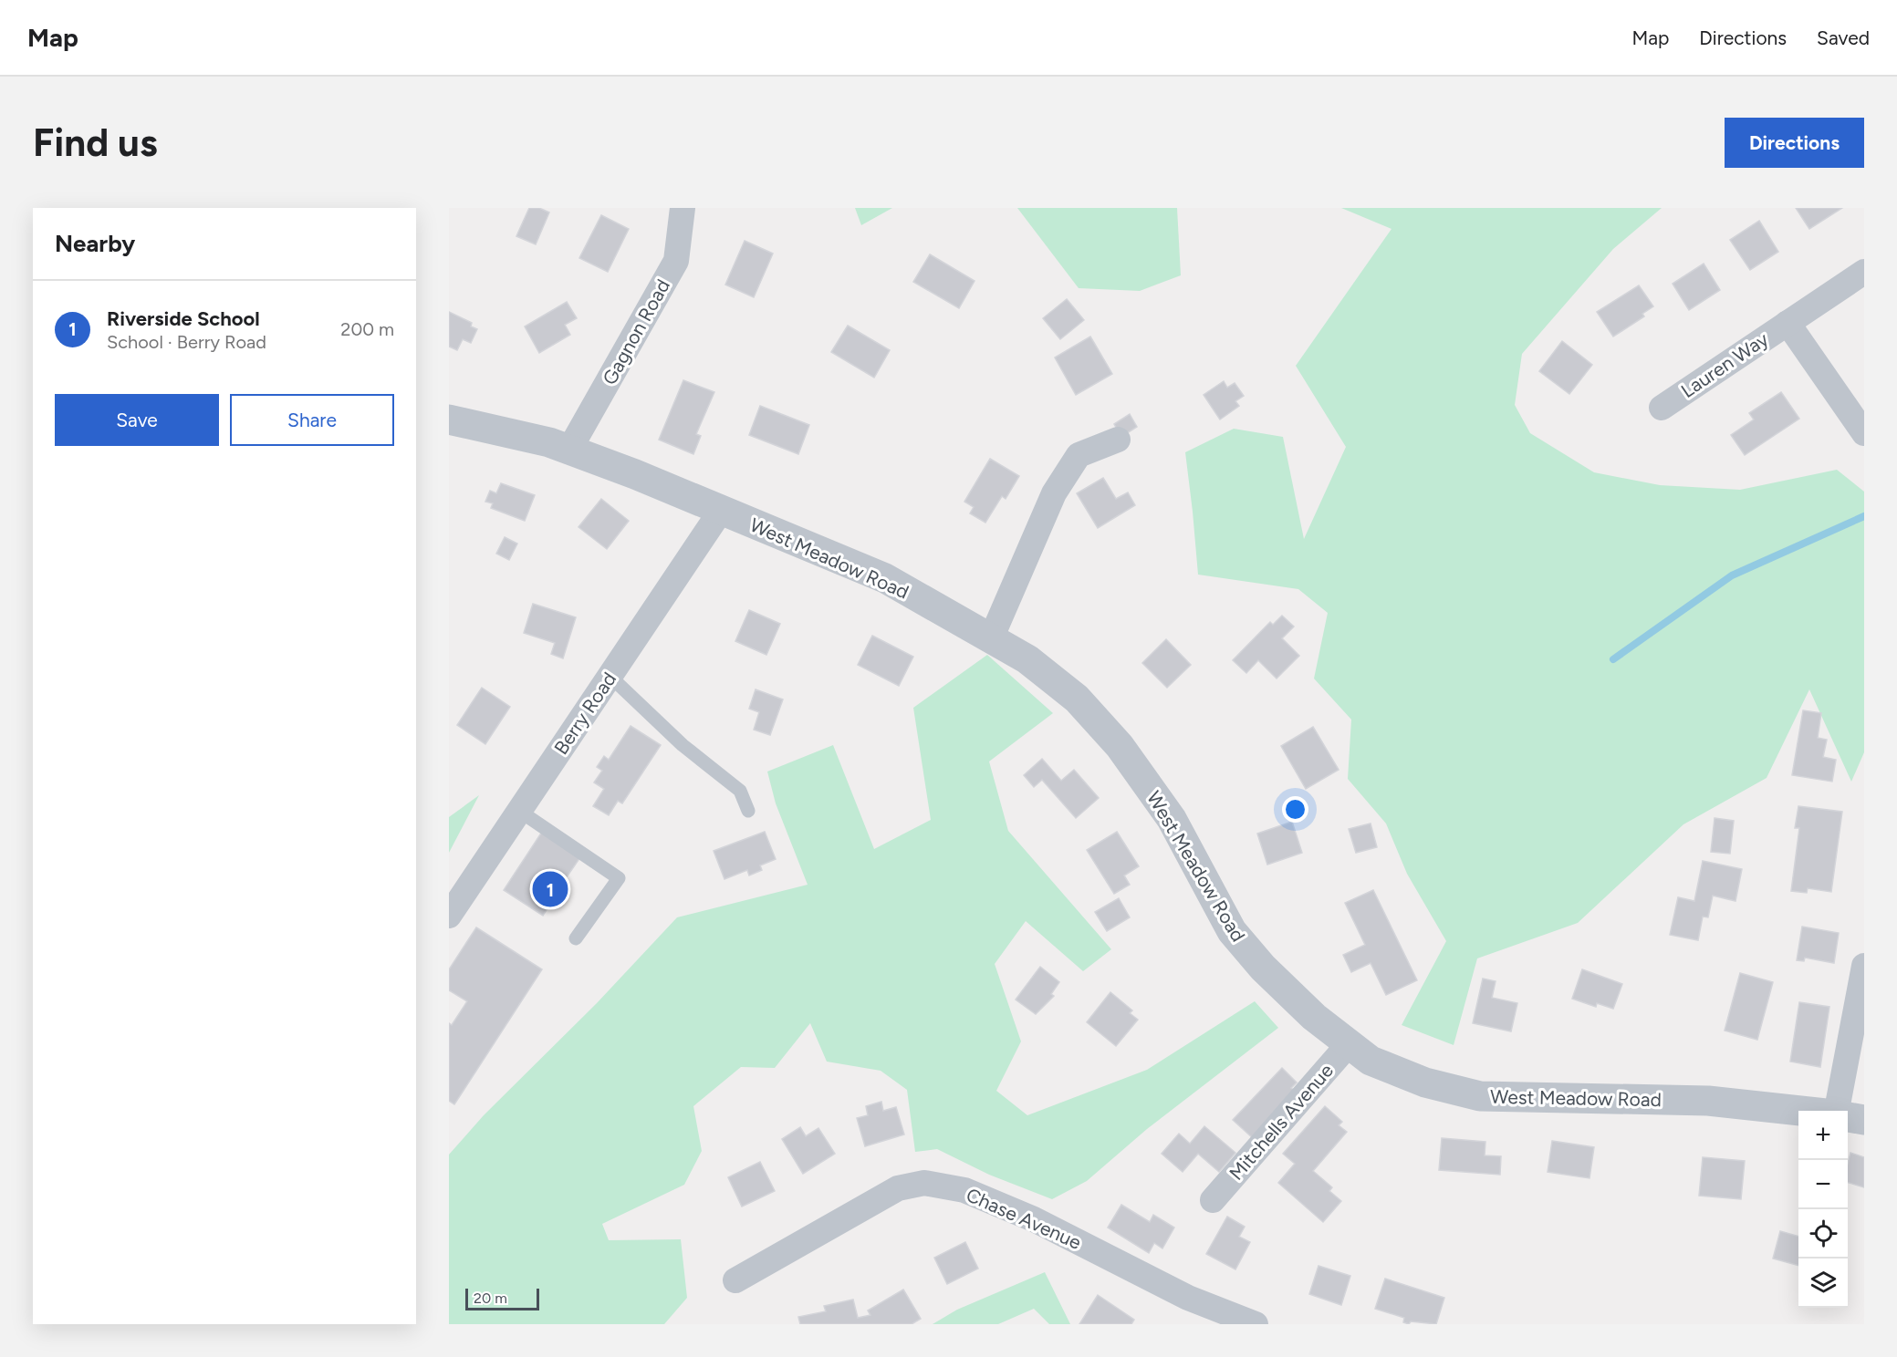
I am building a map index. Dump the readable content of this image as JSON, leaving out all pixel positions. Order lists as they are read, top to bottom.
{
  "streets": {
    "street": [
      "Gagnon Road",
      "Lauren Way",
      "West Meadow Road",
      "Berry Road",
      "Mitchells Avenue",
      "Chase Avenue"
    ]
  },
  "crossings": [
    ["Gagnon Road", "West Meadow Road"],
    ["West Meadow Road", "Berry Road"],
    ["West Meadow Road", "Mitchells Avenue"]
  ],
  "scale_bar": "20 m",
  "page": {
    "header": "Map",
    "nav": ["Map", "Directions", "Saved"],
    "buttons": [
      "Directions",
      ["Save", "Share"]
    ],
    "title": "Find us",
    "heading": "Nearby",
    "list": [
      {
        "mark": "1",
        "name": "Riverside School",
        "note": "School · Berry Road",
        "value": "200 m"
      }
    ],
    "pins": "1",
    "map_buttons": ["+", "−"],
    "scale": "20 m"
  }
}
